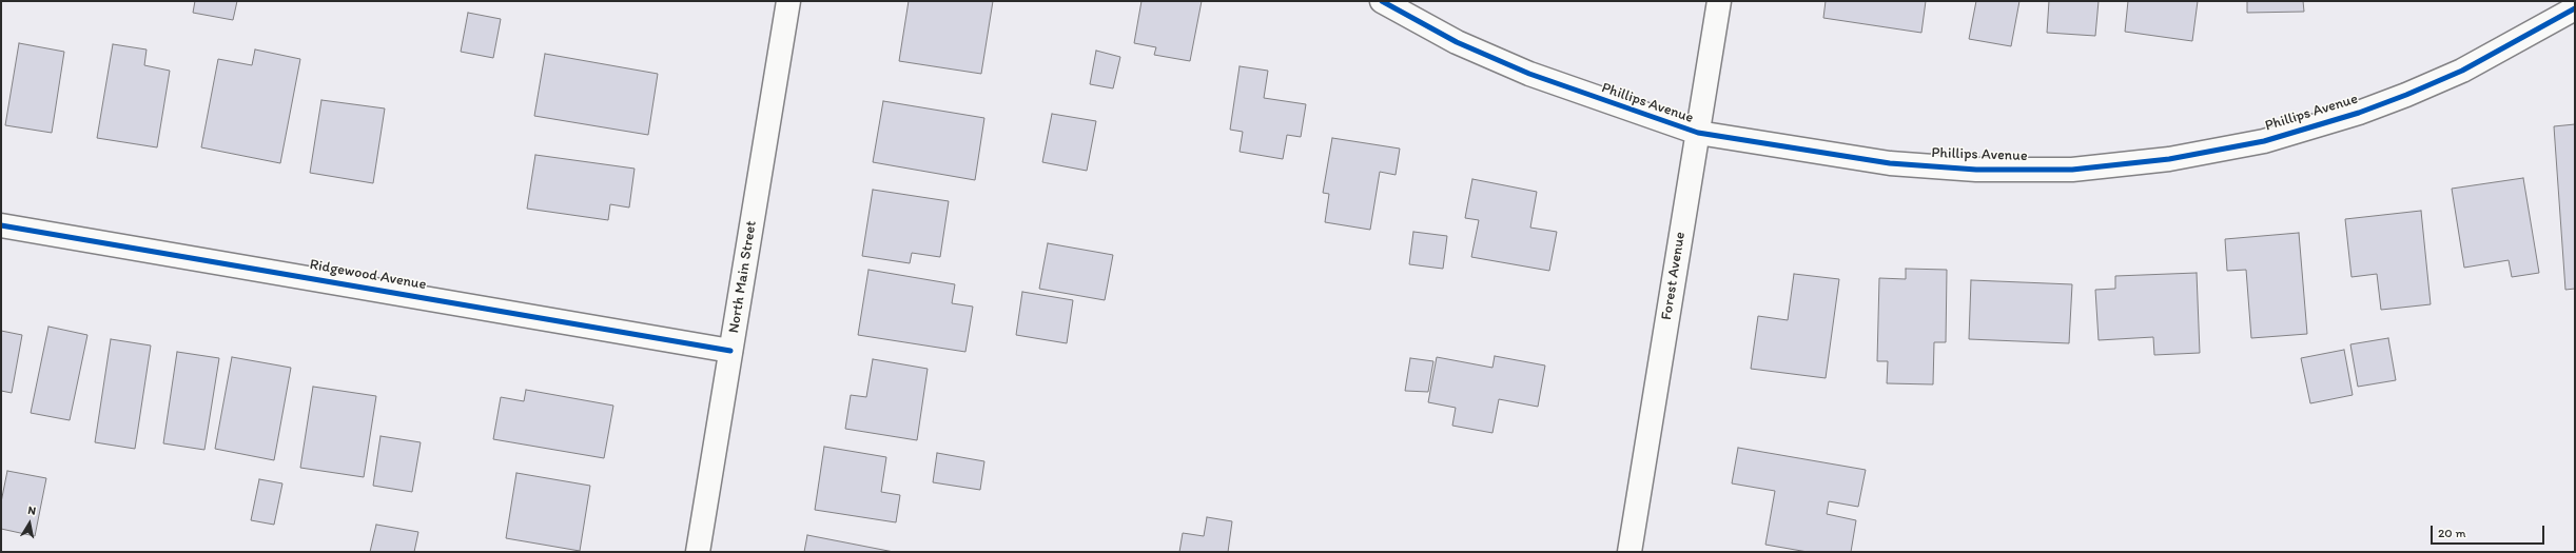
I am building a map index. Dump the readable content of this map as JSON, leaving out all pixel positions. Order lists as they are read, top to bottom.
{
  "streets": {
    "street": [
      "Phillips Avenue",
      "Ridgewood Avenue",
      "Forest Avenue",
      "North Main Street"
    ]
  },
  "crossings": [
    ["Phillips Avenue", "Forest Avenue"],
    ["Ridgewood Avenue", "North Main Street"]
  ],
  "scale_bar": "20 m",
  "north": "top"
}
